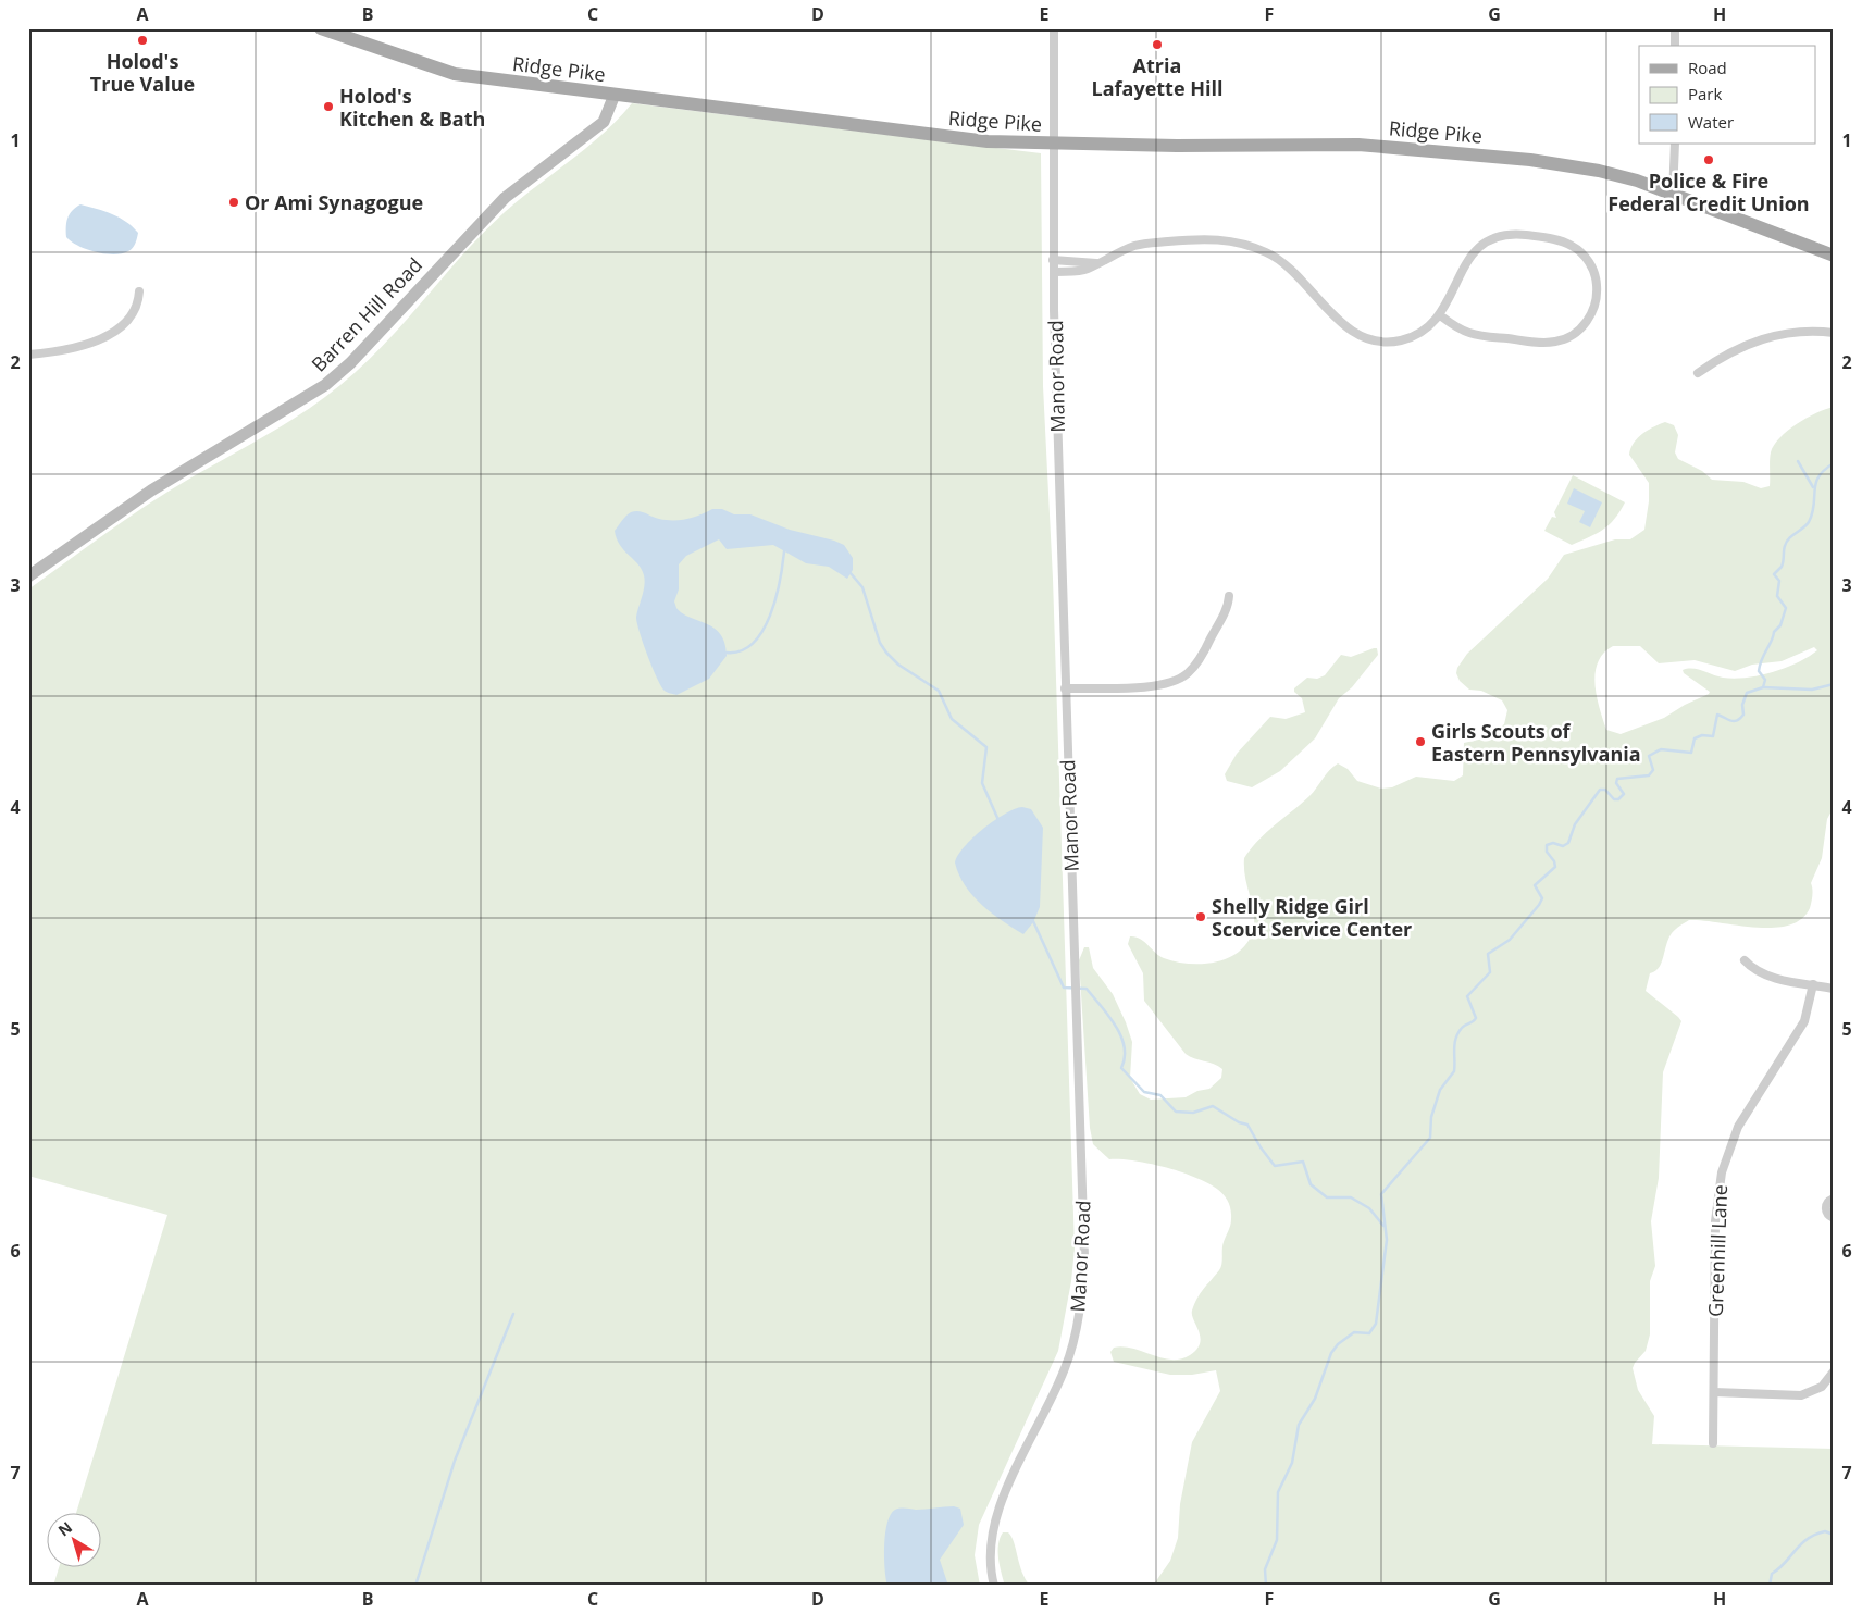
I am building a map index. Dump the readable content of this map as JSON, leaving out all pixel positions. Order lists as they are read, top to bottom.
{
  "streets": {
    "main road": ["Ridge Pike"],
    "street": ["Barren Hill Road", "Manor Road", "Greenhill Lane"]
  },
  "crossings": [
    ["Ridge Pike", "Barren Hill Road"],
    ["Ridge Pike", "Manor Road"]
  ],
  "places": [
    "Holod's True Value",
    "Atria Lafayette Hill",
    "Holod's Kitchen & Bath",
    "Police & Fire Federal Credit Union",
    "Or Ami Synagogue",
    "Girls Scouts of Eastern Pennsylvania",
    "Shelly Ridge Girl Scout Service Center"
  ],
  "legend": ["Road", "Park", "Water"],
  "north": "top left",
  "grid": {
    "columns": [
      "A",
      "B",
      "C",
      "D",
      "E",
      "F",
      "G",
      "H"
    ],
    "rows": [
      "1",
      "2",
      "3",
      "4",
      "5",
      "6",
      "7"
    ]
  }
}
